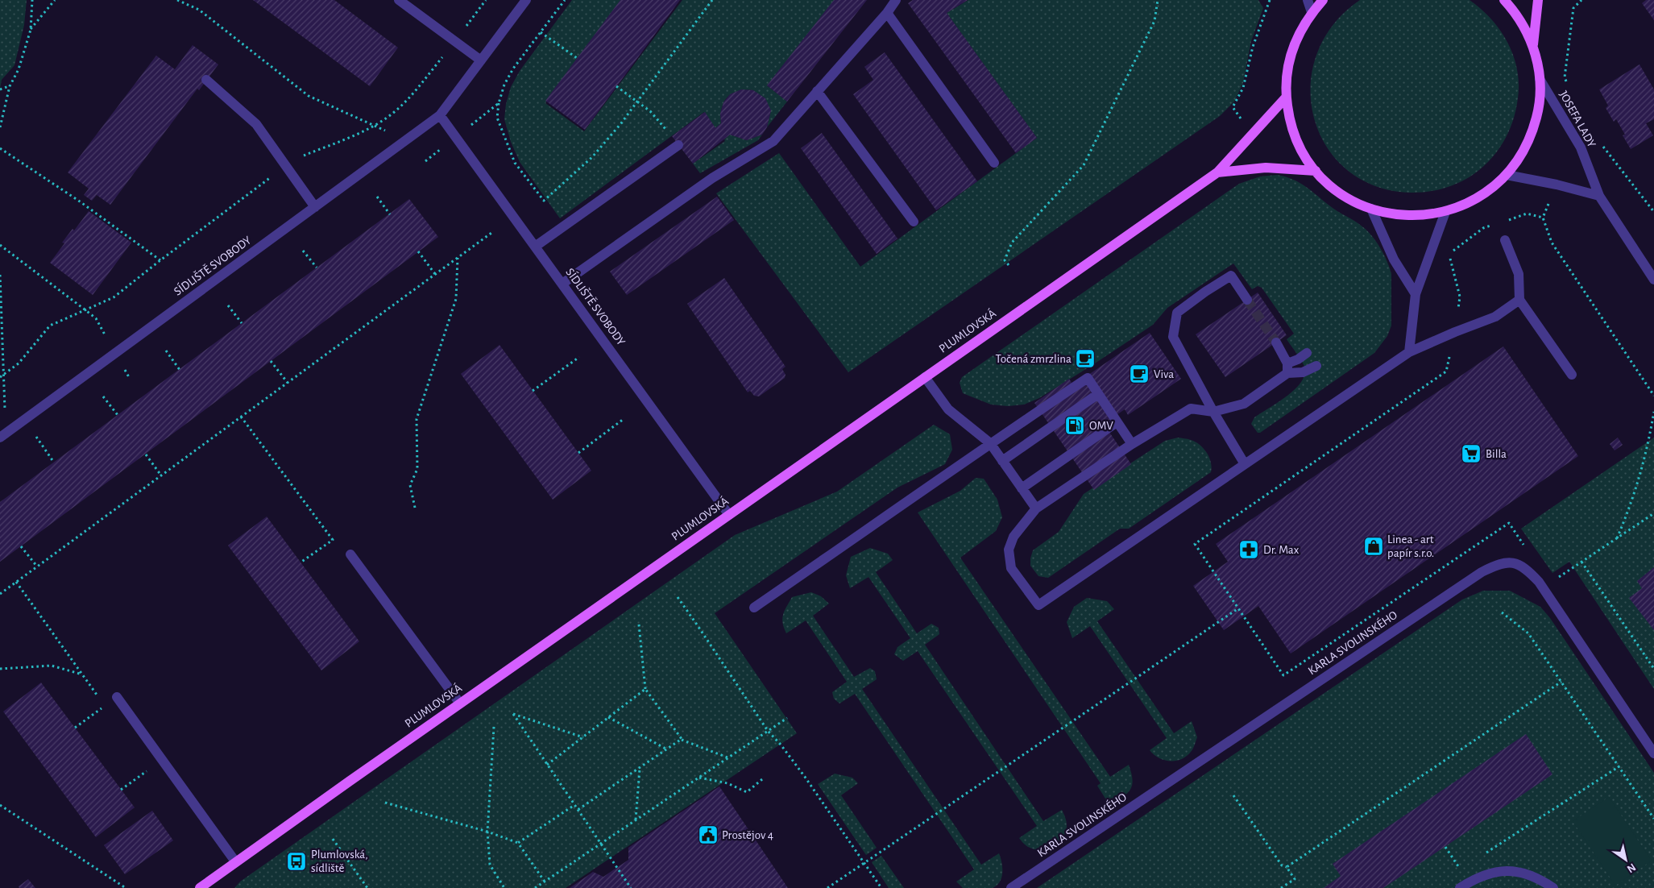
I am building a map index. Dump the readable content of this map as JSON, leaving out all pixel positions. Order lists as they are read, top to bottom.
{
  "streets": {
    "main road": ["PLUMLOVSKÁ"],
    "street": ["JOSEFA LADY", "SÍDLIŠTĚ SVOBODY", "KARLA SVOLINSKÉHO"]
  },
  "crossings": [
    ["SÍDLIŠTĚ SVOBODY", "PLUMLOVSKÁ"]
  ],
  "places": {
    "cafe": ["Točená zmrzlina", "Viva"],
    "fuel station": ["OMV"],
    "supermarket": ["Billa"],
    "shop": ["Linea - art papír s.r.o."],
    "pharmacy": ["Dr. Max"],
    "public building": ["Prostějov 4"],
    "bus stop": ["Plumlovská, sídliště"]
  },
  "north": "bottom right"
}
